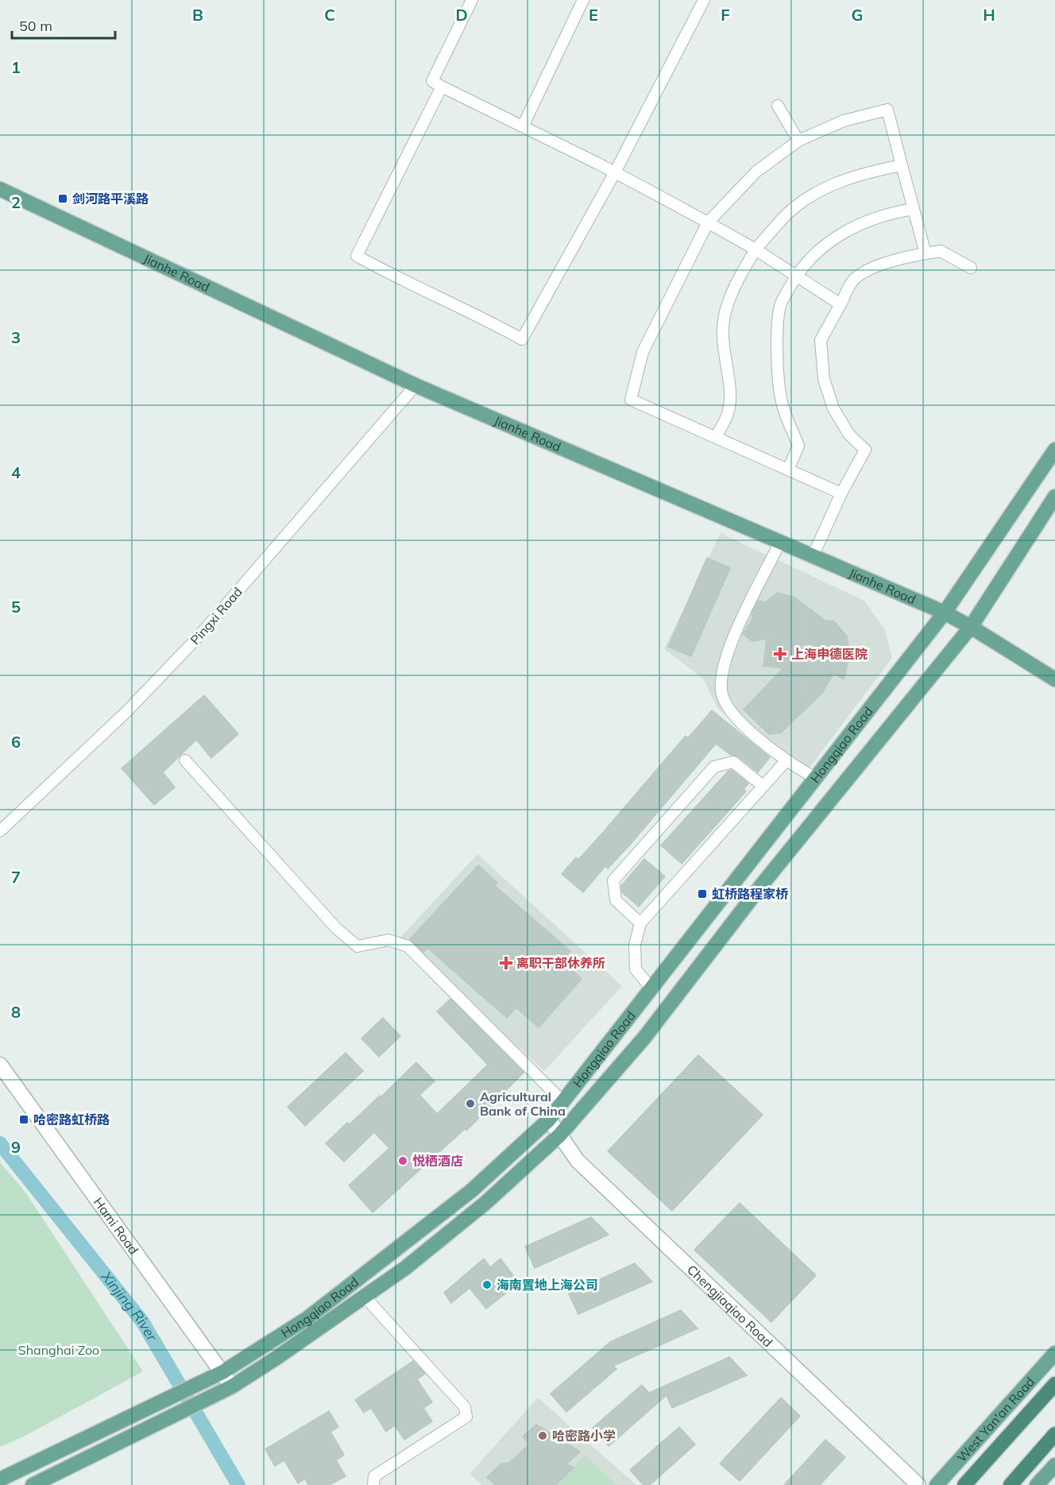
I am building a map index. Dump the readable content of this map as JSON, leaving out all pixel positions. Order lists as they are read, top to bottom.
{
  "streets": {
    "main road": ["Jianhe Road", "Hongqiao Road", "West Yan'an Road"],
    "street": ["Pingxi Road", "Hami Road", "Chengjiaqiao Road"]
  },
  "crossings": [
    ["Jianhe Road", "Pingxi Road"],
    ["Jianhe Road", "Hongqiao Road"],
    ["Hongqiao Road", "Hami Road"],
    ["Hongqiao Road", "Chengjiaqiao Road"]
  ],
  "water": ["Xinjing River"],
  "parks": ["Shanghai Zoo"],
  "places": {
    "transit": ["剑河路平溪路", "虹桥路程家桥", "哈密路虹桥路"],
    "health": ["上海申德医院", "离职干部休养所"],
    "other": [
      "Agricultural Bank of China",
      "悦栖酒店",
      "海南置地上海公司",
      "哈密路小学"
    ]
  },
  "scale_bar": "50 m",
  "grid": {
    "columns": [
      "B",
      "C",
      "D",
      "E",
      "F",
      "G",
      "H"
    ],
    "rows": [
      "1",
      "2",
      "3",
      "4",
      "5",
      "6",
      "7",
      "8",
      "9"
    ]
  }
}
